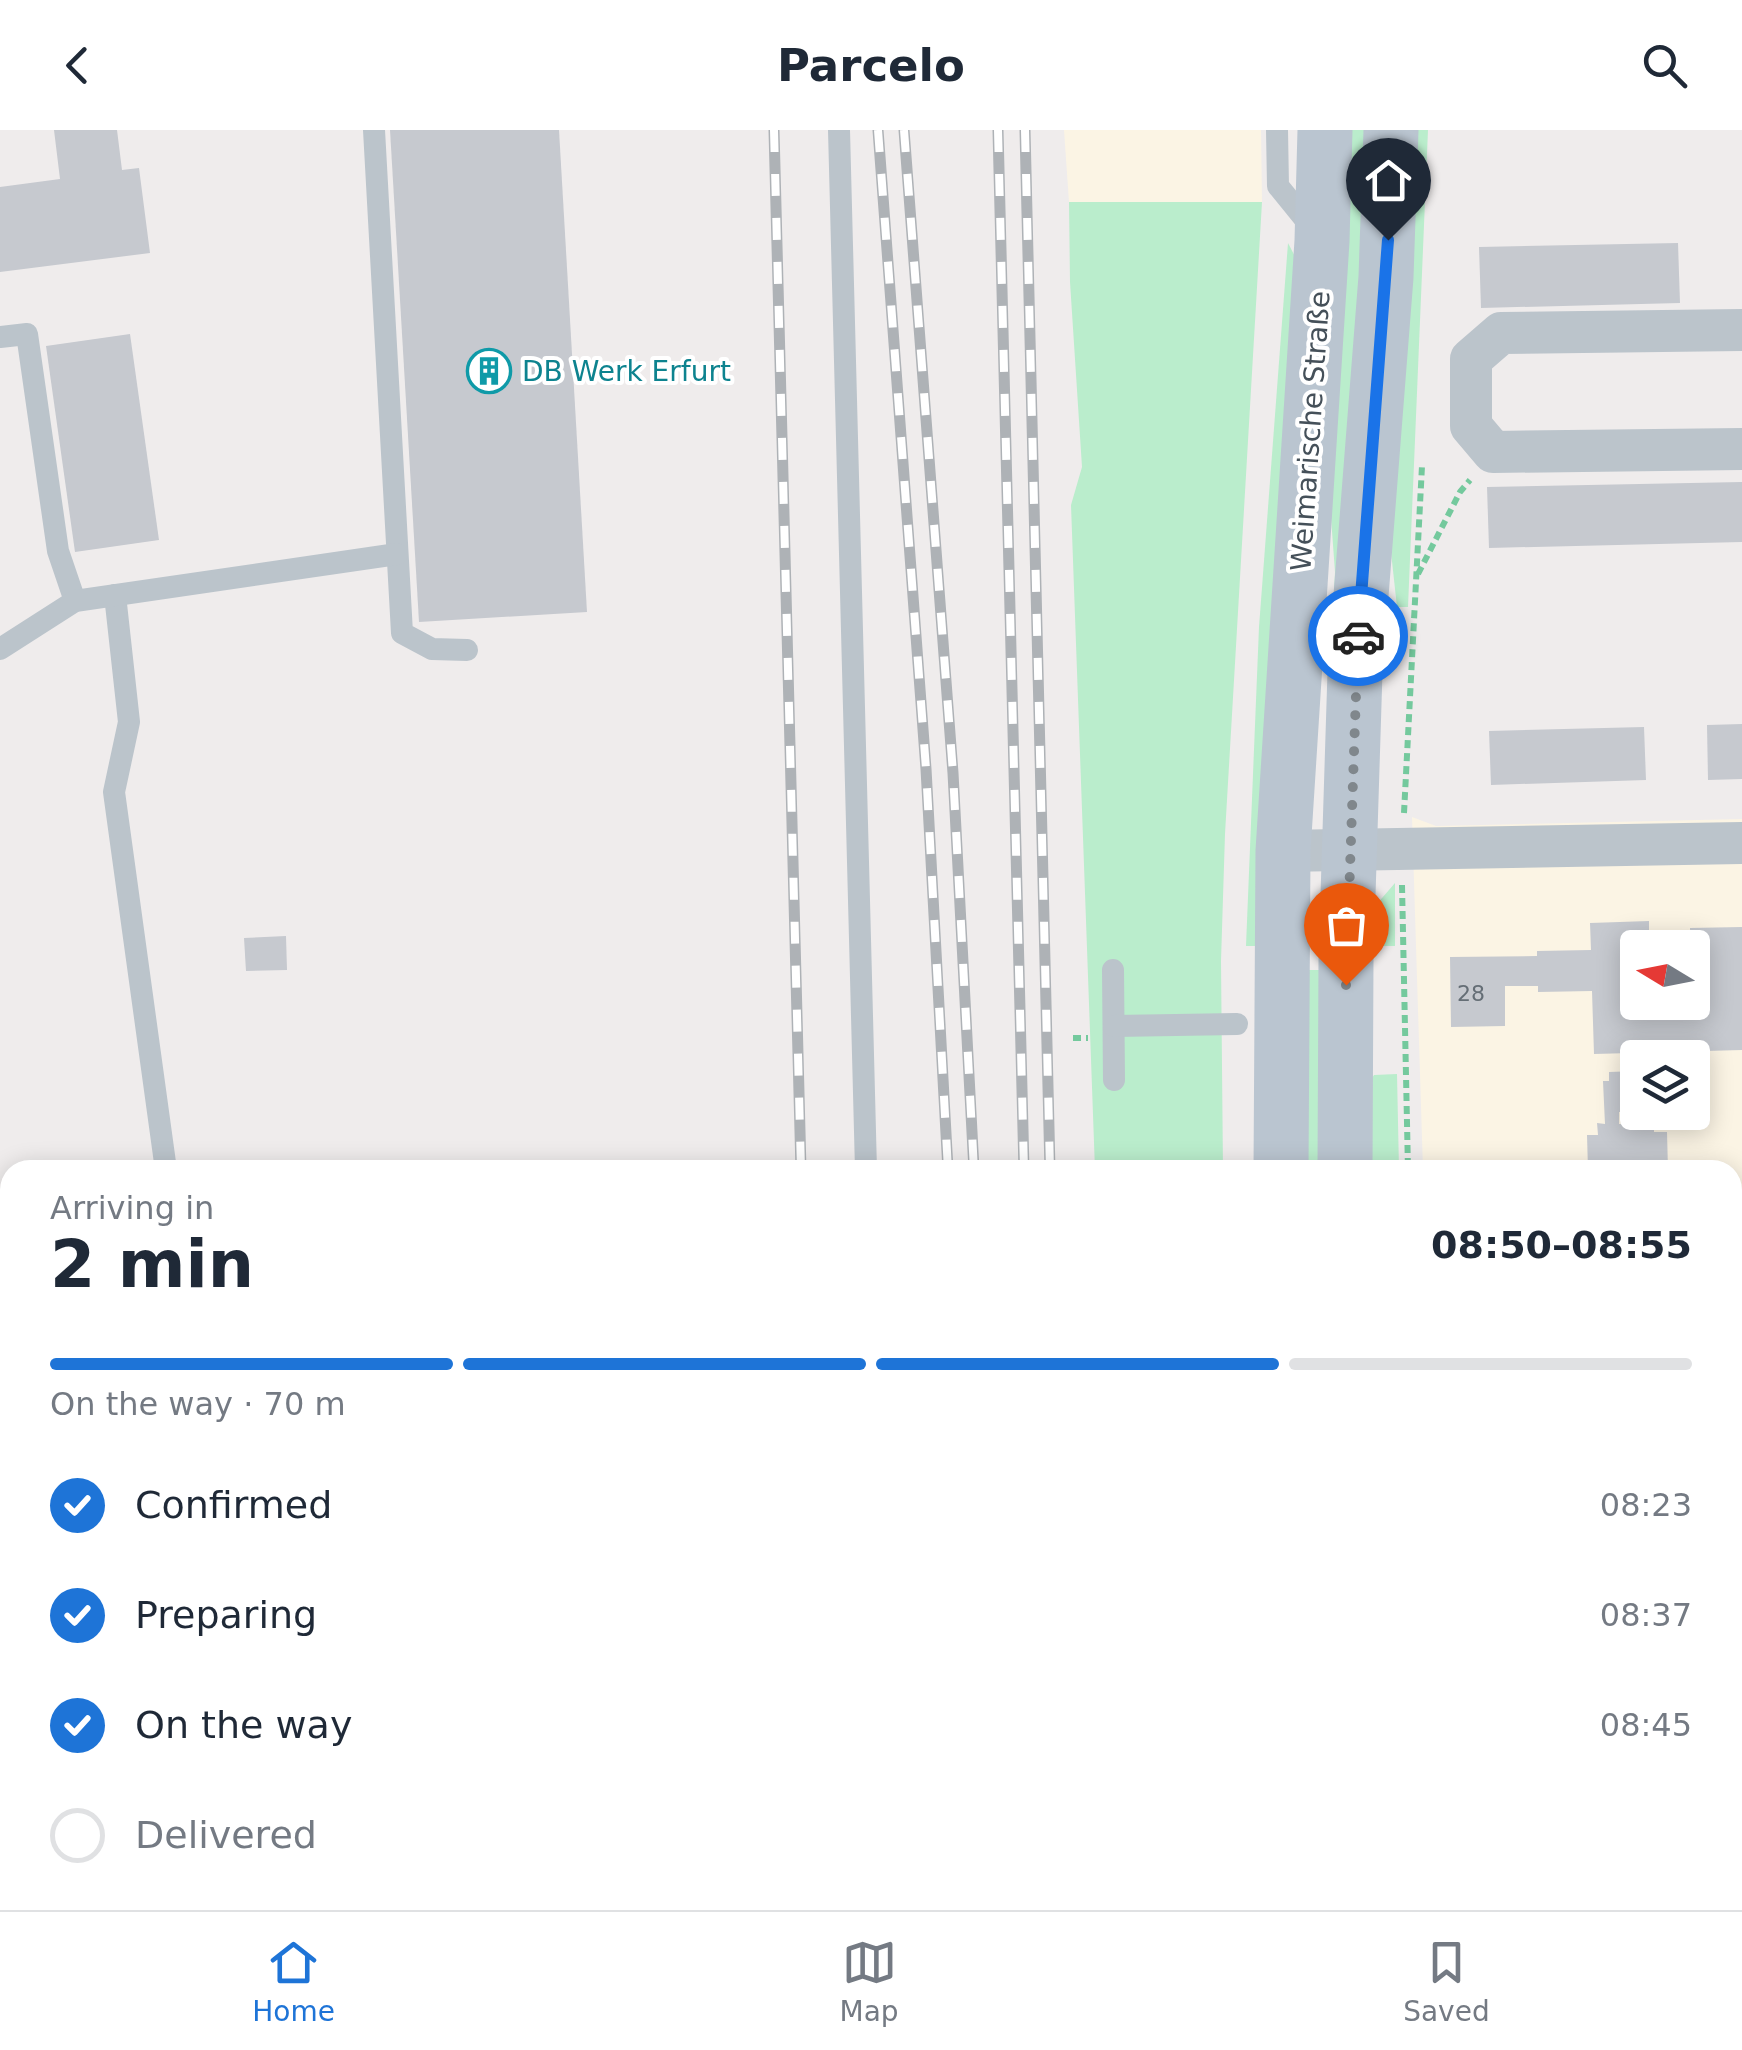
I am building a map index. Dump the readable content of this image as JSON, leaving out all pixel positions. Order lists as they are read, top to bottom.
{
  "streets": {
    "main road": ["Weimarische Straße"]
  },
  "places": {
    "building": ["DB Werk Erfurt"]
  },
  "house_numbers": ["28"],
  "north": "left",
  "page": {
    "header": "Parcelo",
    "heading": ["2 min", "Arriving in", "08:50–08:55"],
    "bar": "On the way · 70 m",
    "list": [
      ["Confirmed", "08:23"],
      ["Preparing", "08:37"],
      ["On the way", "08:45"],
      "Delivered"
    ],
    "tabs": ["Home", "Map", "Saved"]
  }
}
